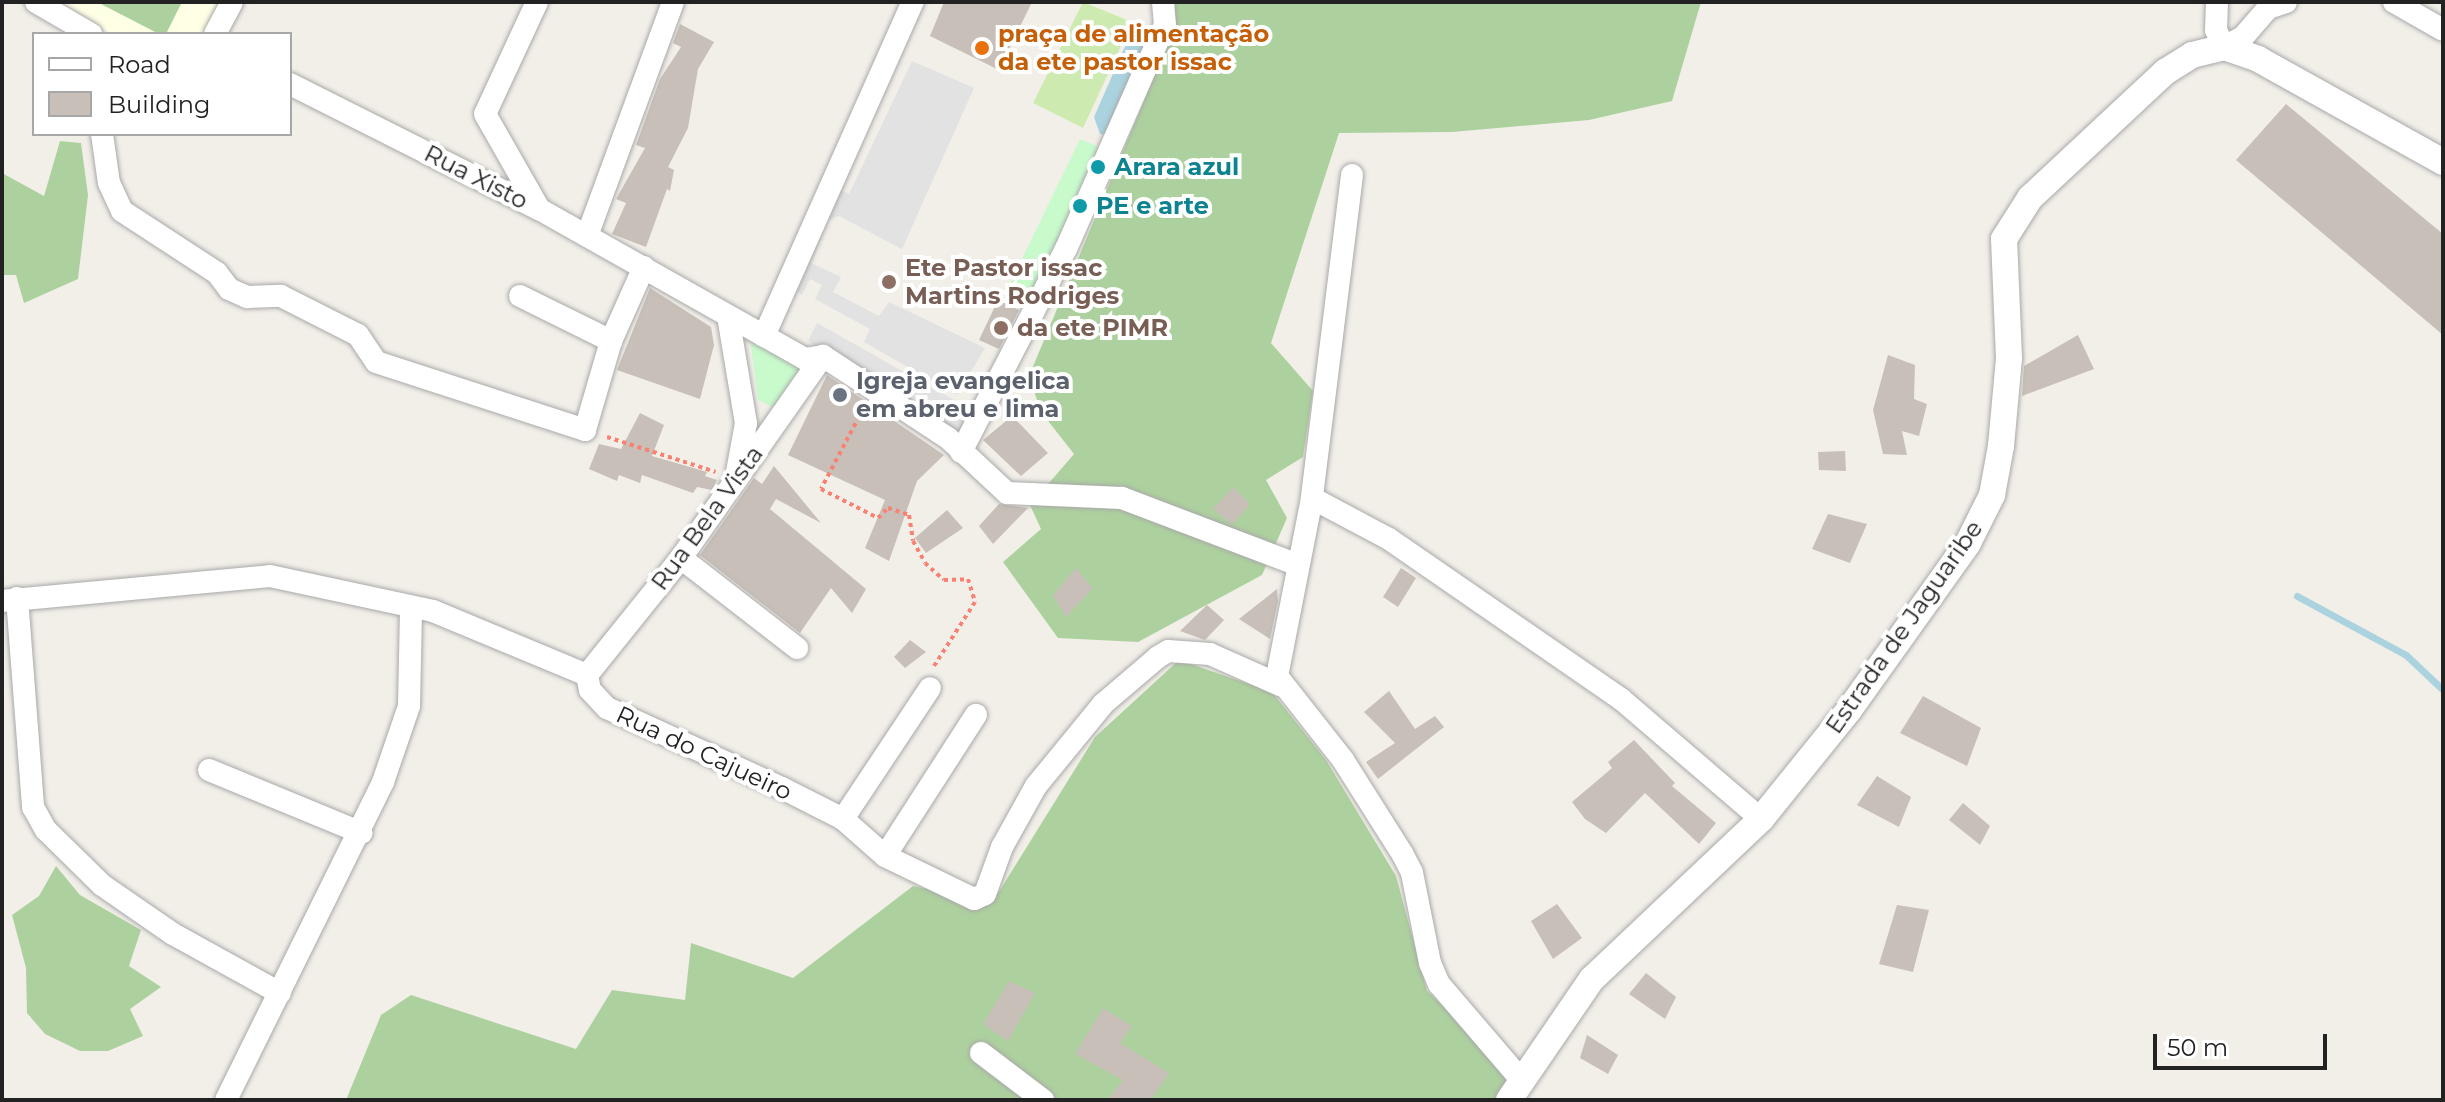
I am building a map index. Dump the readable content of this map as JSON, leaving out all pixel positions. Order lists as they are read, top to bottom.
{
  "streets": {
    "street": [
      "Rua Xisto",
      "Rua Bela Vista",
      "Estrada de Jaguaribe",
      "Rua do Cajueiro"
    ]
  },
  "crossings": [
    ["Rua Bela Vista", "Rua do Cajueiro"]
  ],
  "places": [
    "praça de alimentação da ete pastor issac",
    "Arara azul",
    "PE e arte",
    "Ete Pastor issac Martins Rodriges",
    "da ete PIMR",
    "Igreja evangelica em abreu e lima"
  ],
  "legend": ["Road", "Building"],
  "scale_bar": "50 m"
}
